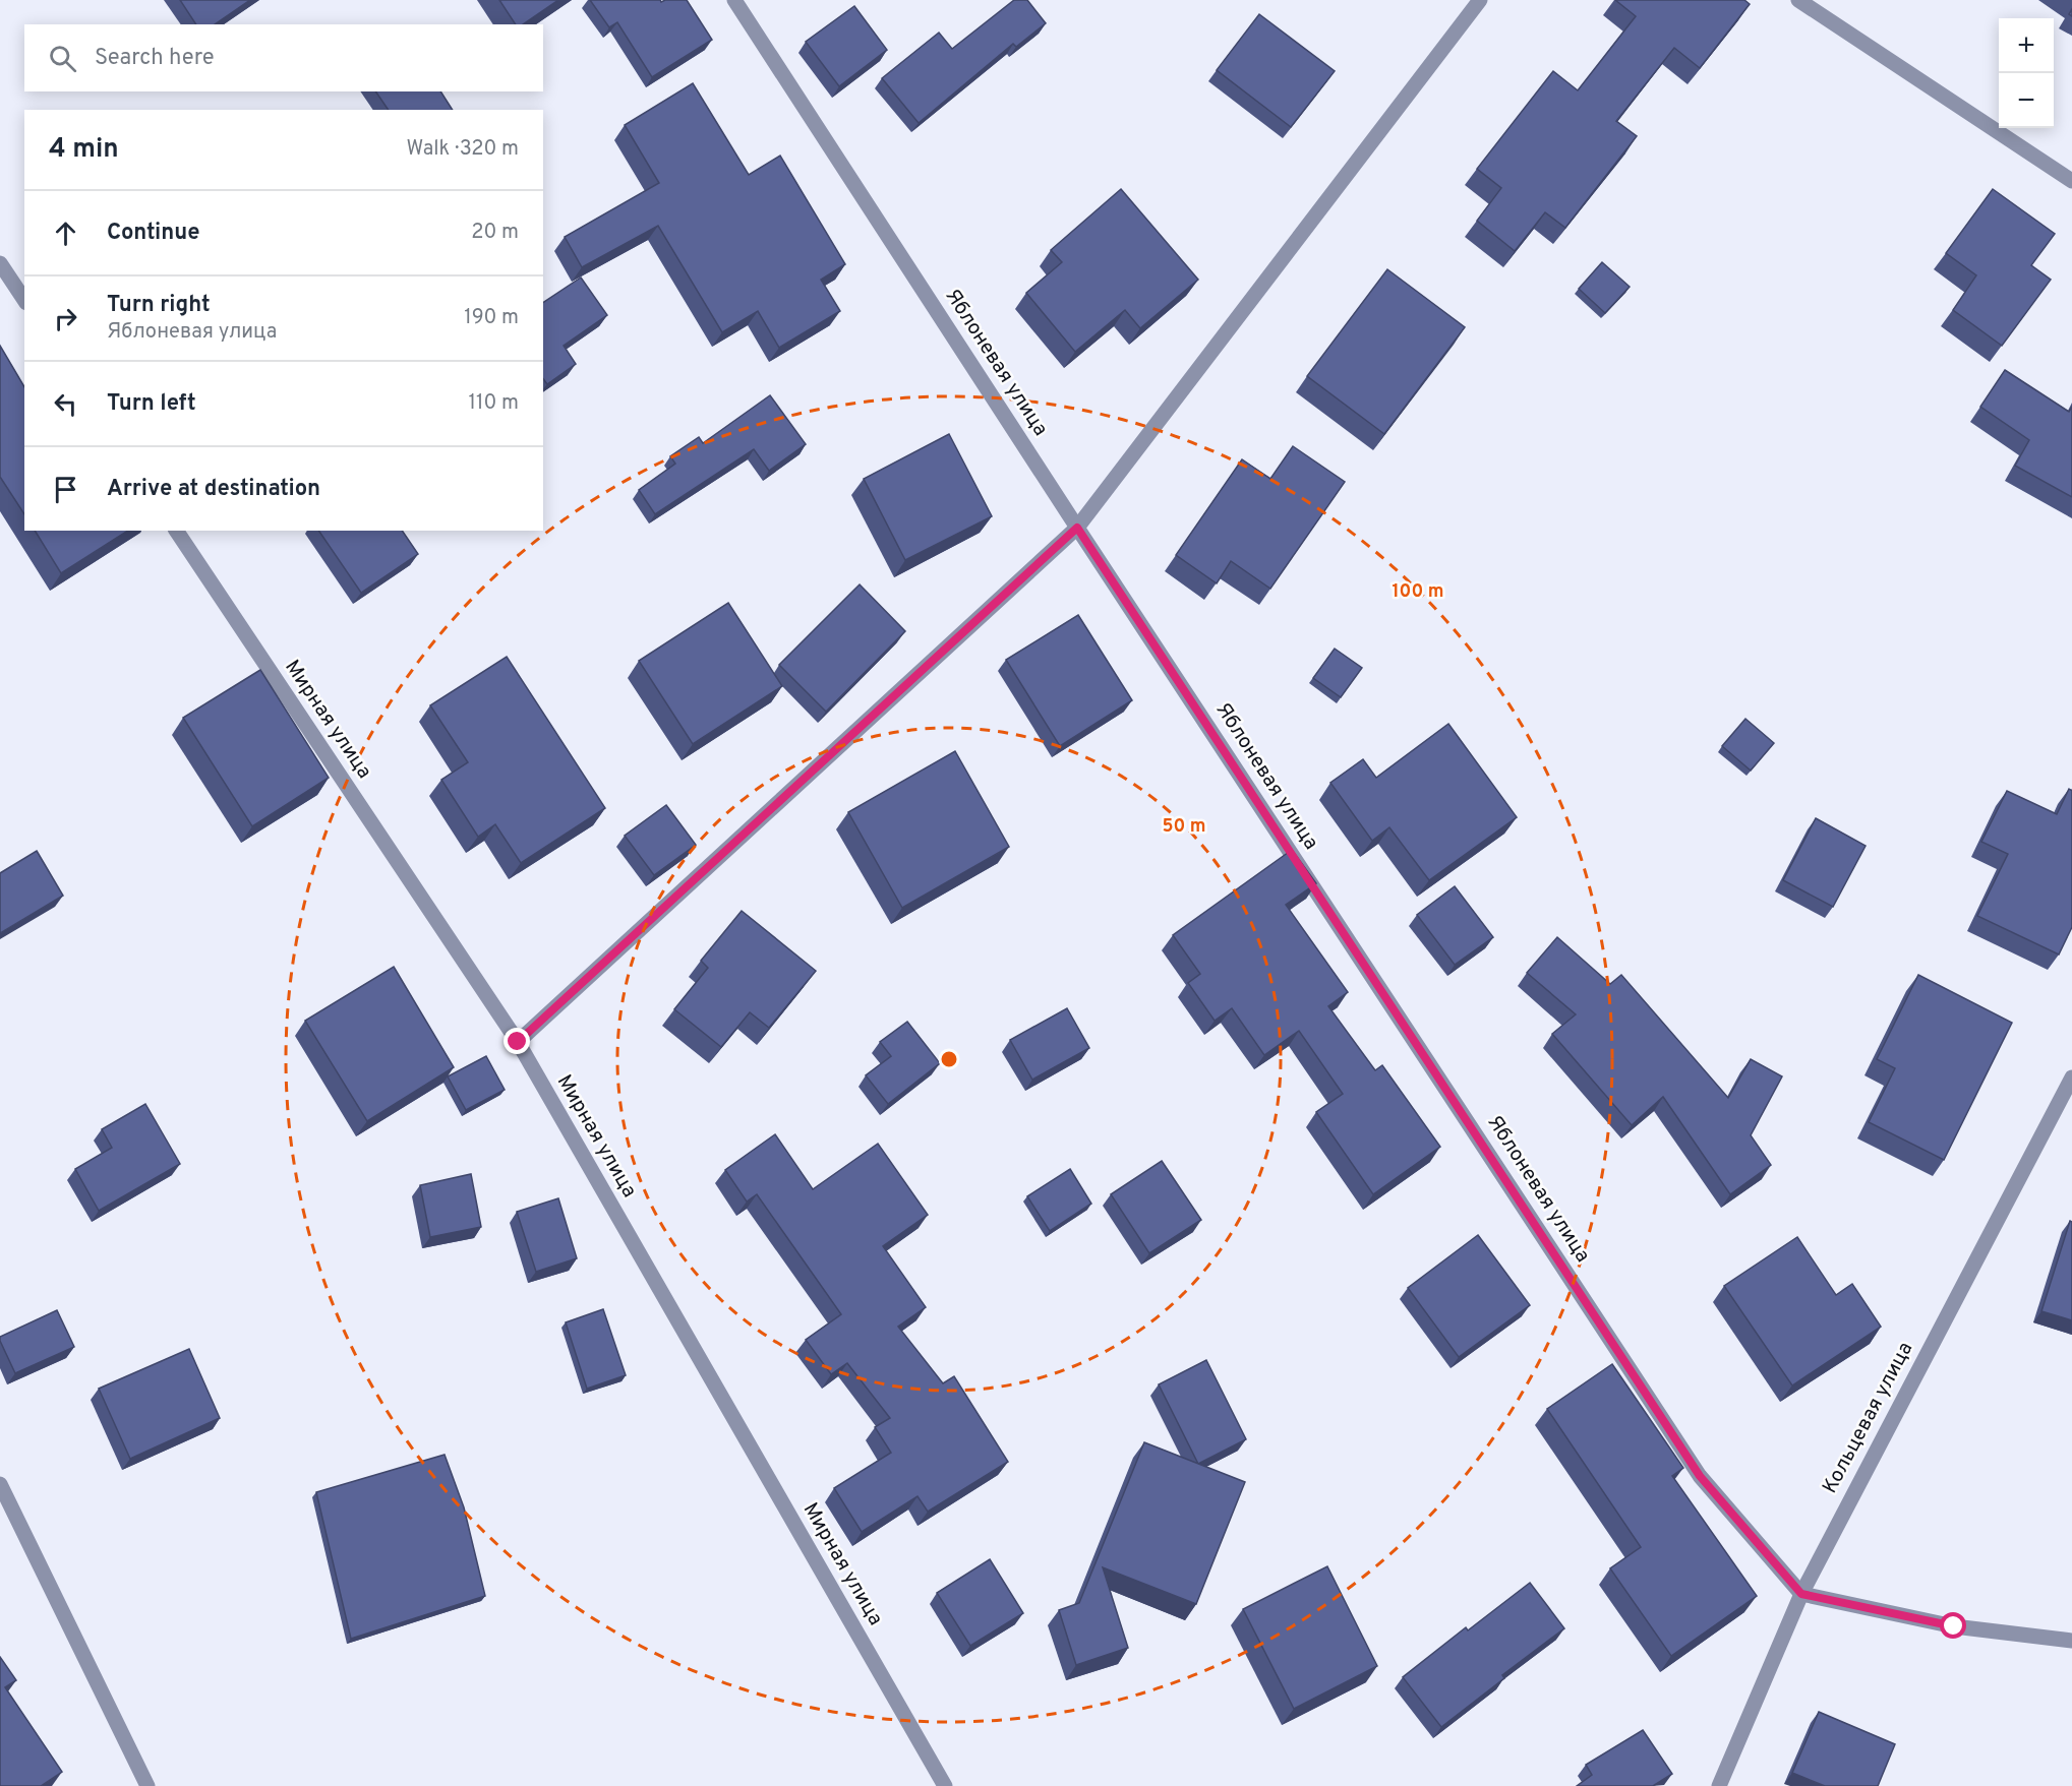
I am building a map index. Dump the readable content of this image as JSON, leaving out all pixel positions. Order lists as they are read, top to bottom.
{
  "streets": {
    "street": ["Яблоневая улица", "Мирная улица", "Кольцевая улица"]
  },
  "crossings": [
    ["Яблоневая улица", "Кольцевая улица"]
  ],
  "page": {
    "map_buttons": ["+", "−"],
    "search": "Search here",
    "heading": ["4 min", "Walk · 320 m"],
    "list": [
      ["Continue", "20 m"],
      ["Turn right", "Яблоневая улица", "190 m"],
      ["Turn left", "110 m"],
      "Arrive at destination"
    ]
  },
  "rings": ["100 m", "50 m"]
}
